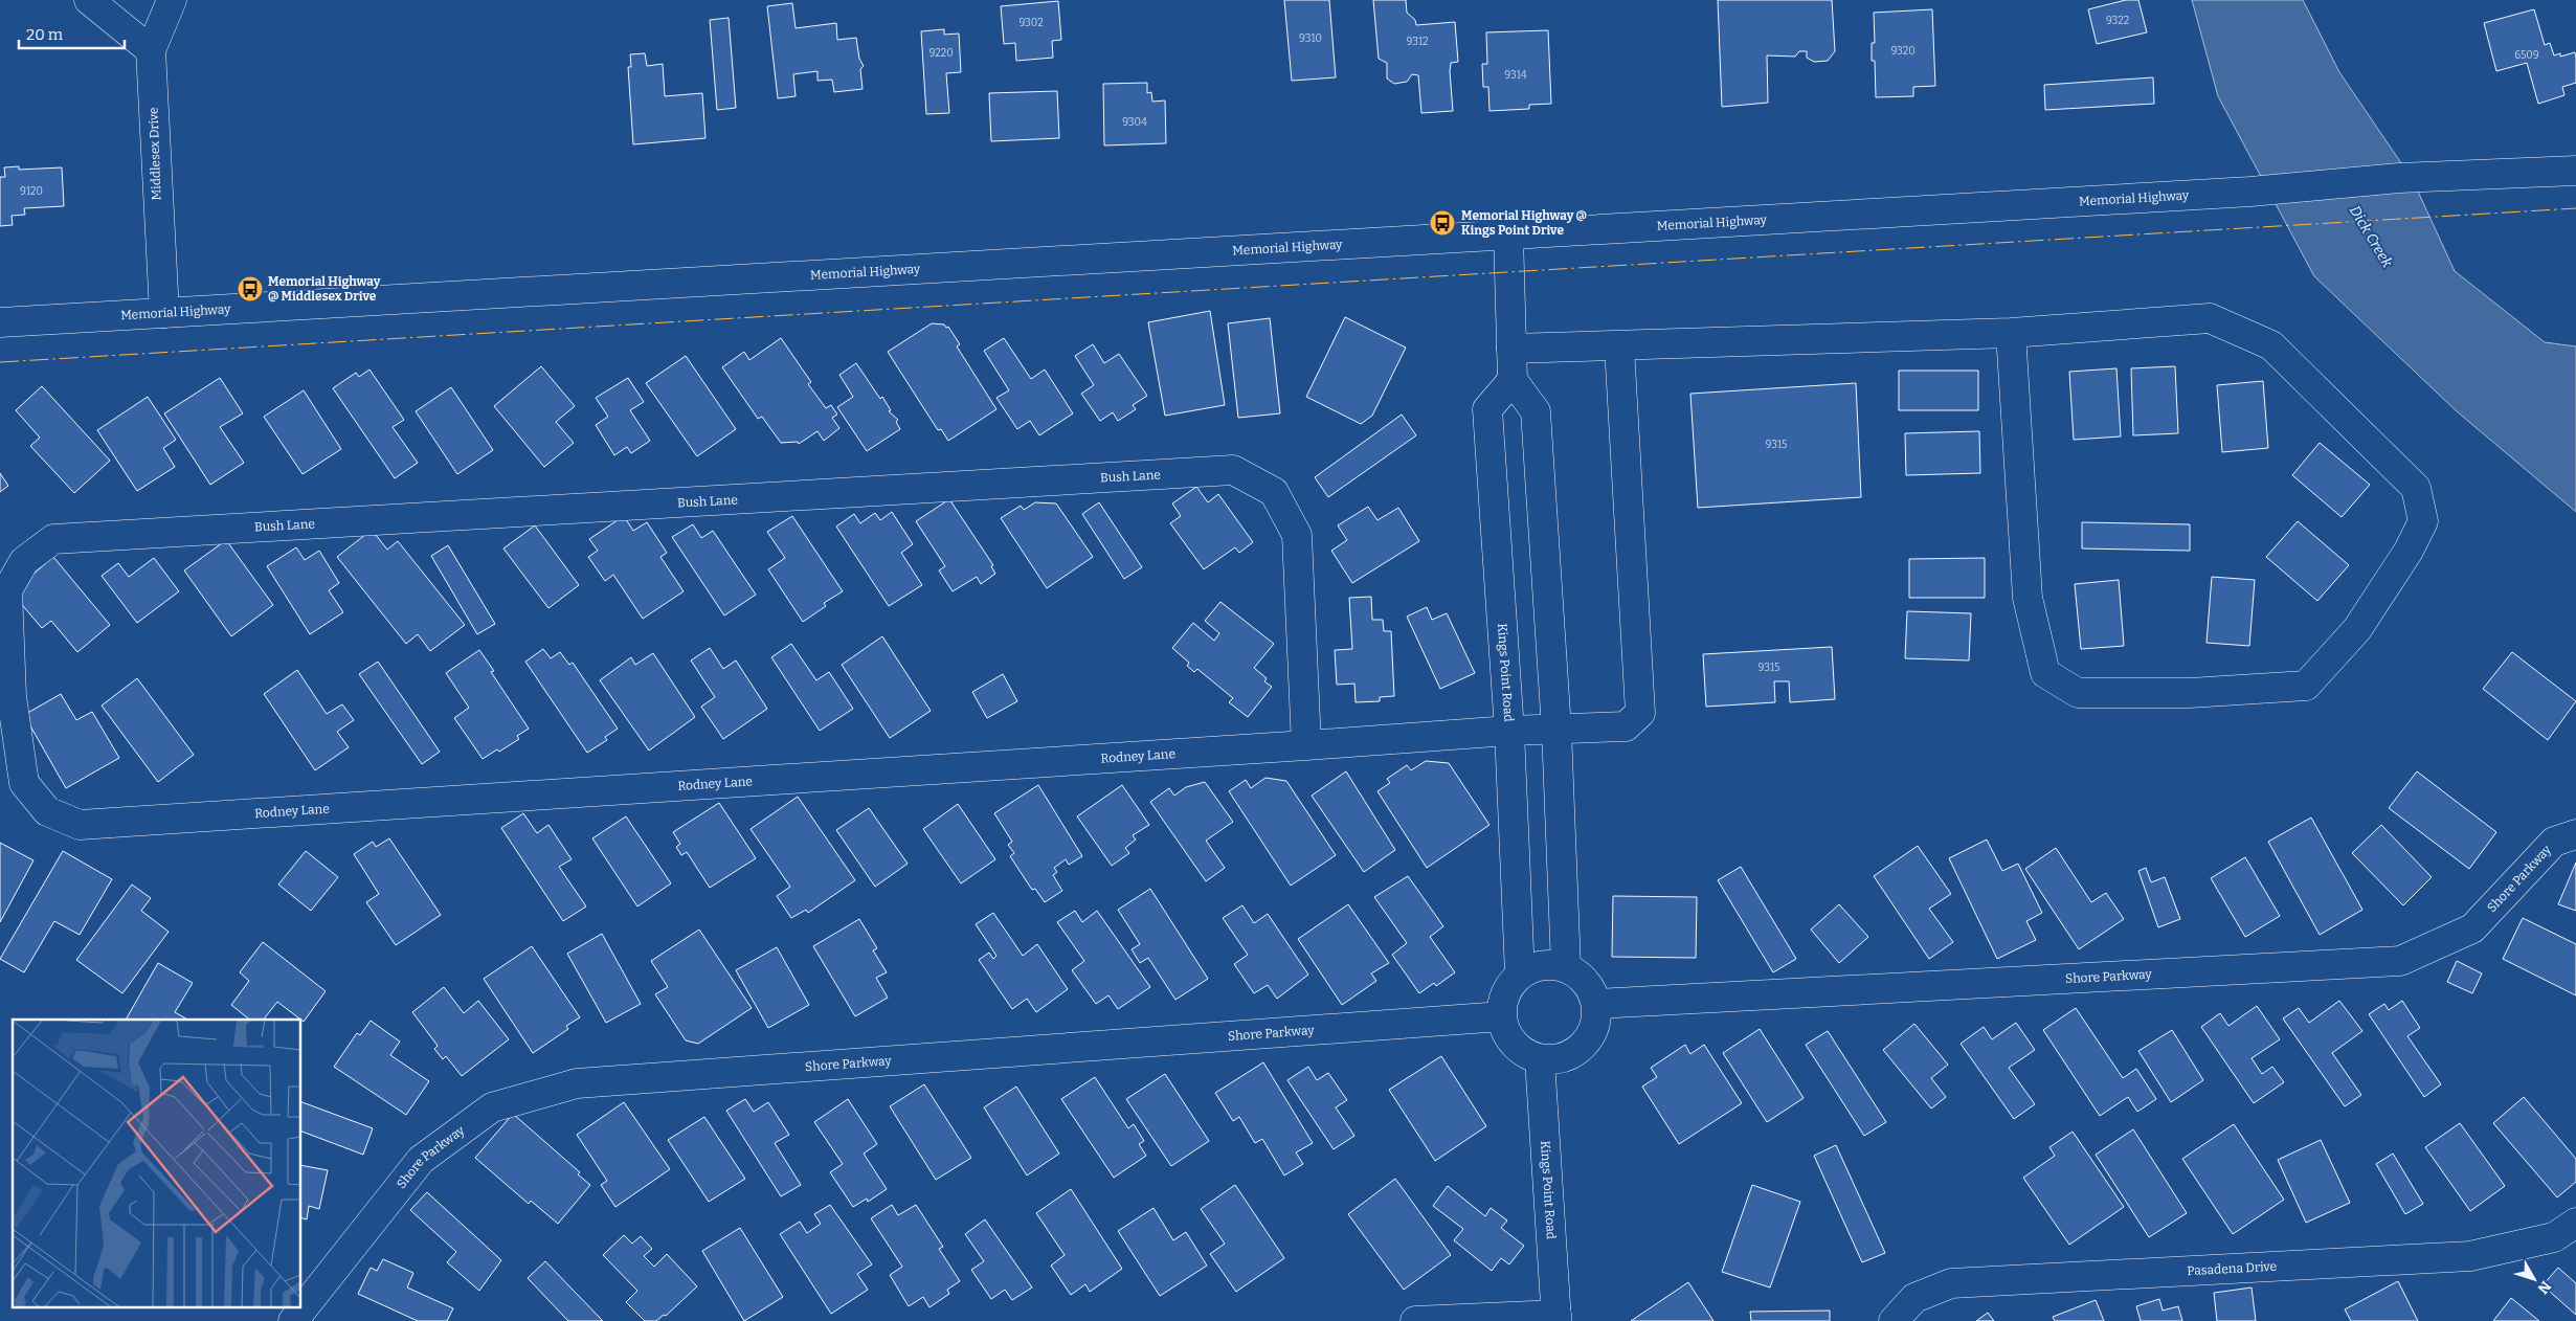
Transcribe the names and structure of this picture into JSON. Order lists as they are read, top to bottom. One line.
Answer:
{"streets":{"street":["Middlesex Drive","Memorial Highway","Bush Lane","Kings Point Road","Rodney Lane","Shore Parkway","Pasadena Drive"]},"crossings":[["Middlesex Drive","Memorial Highway"],["Bush Lane","Rodney Lane"],["Kings Point Road","Rodney Lane"],["Kings Point Road","Shore Parkway"]],"water":["Dick Creek"],"places":{"bus stop":["Memorial Highway @ Kings Point Drive","Memorial Highway @ Middlesex Drive"]},"house_numbers":["9322","9302","9310","9312","9320","9220","6509","9314","9304","9120","9315","9315"],"scale_bar":"20 m","north":"bottom right"}
